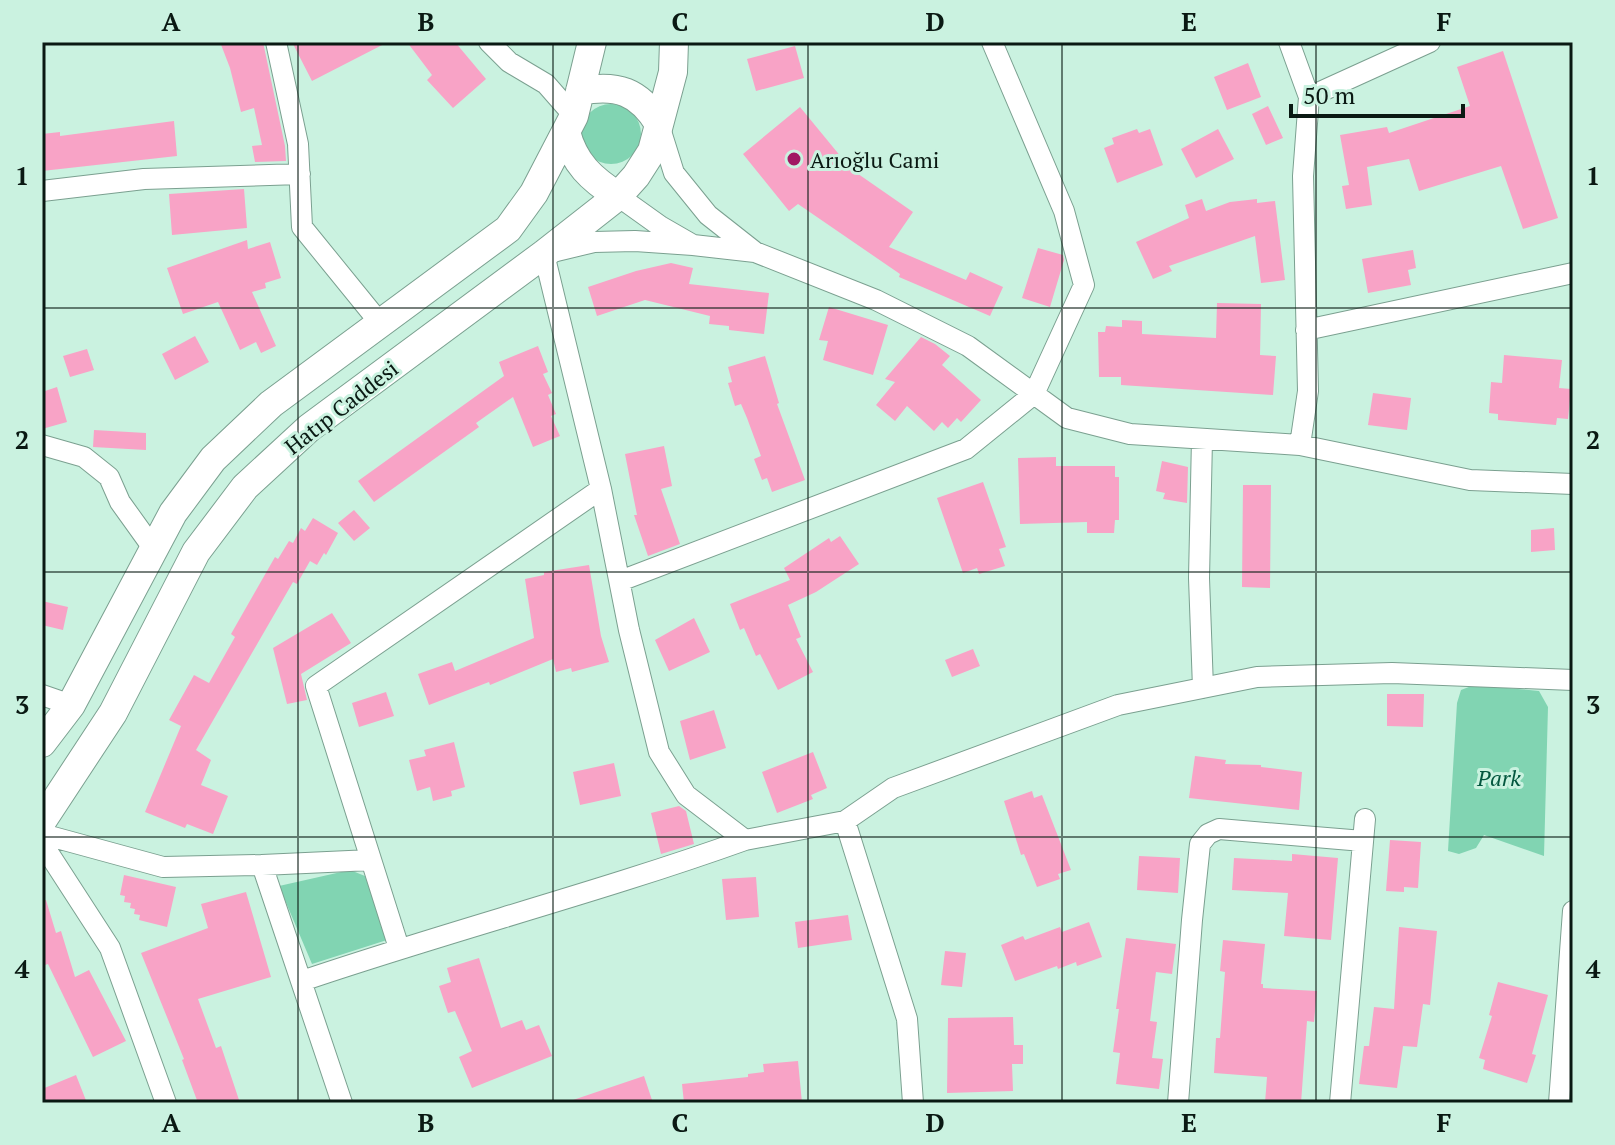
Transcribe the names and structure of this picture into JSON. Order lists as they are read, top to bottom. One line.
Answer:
{"streets":{"main road":["Hatıp Caddesi"]},"parks":["Park"],"places":["Arıoğlu Cami"],"scale_bar":"50 m","grid":{"columns":["A","B","C","D","E","F"],"rows":["1","2","3","4"]}}
